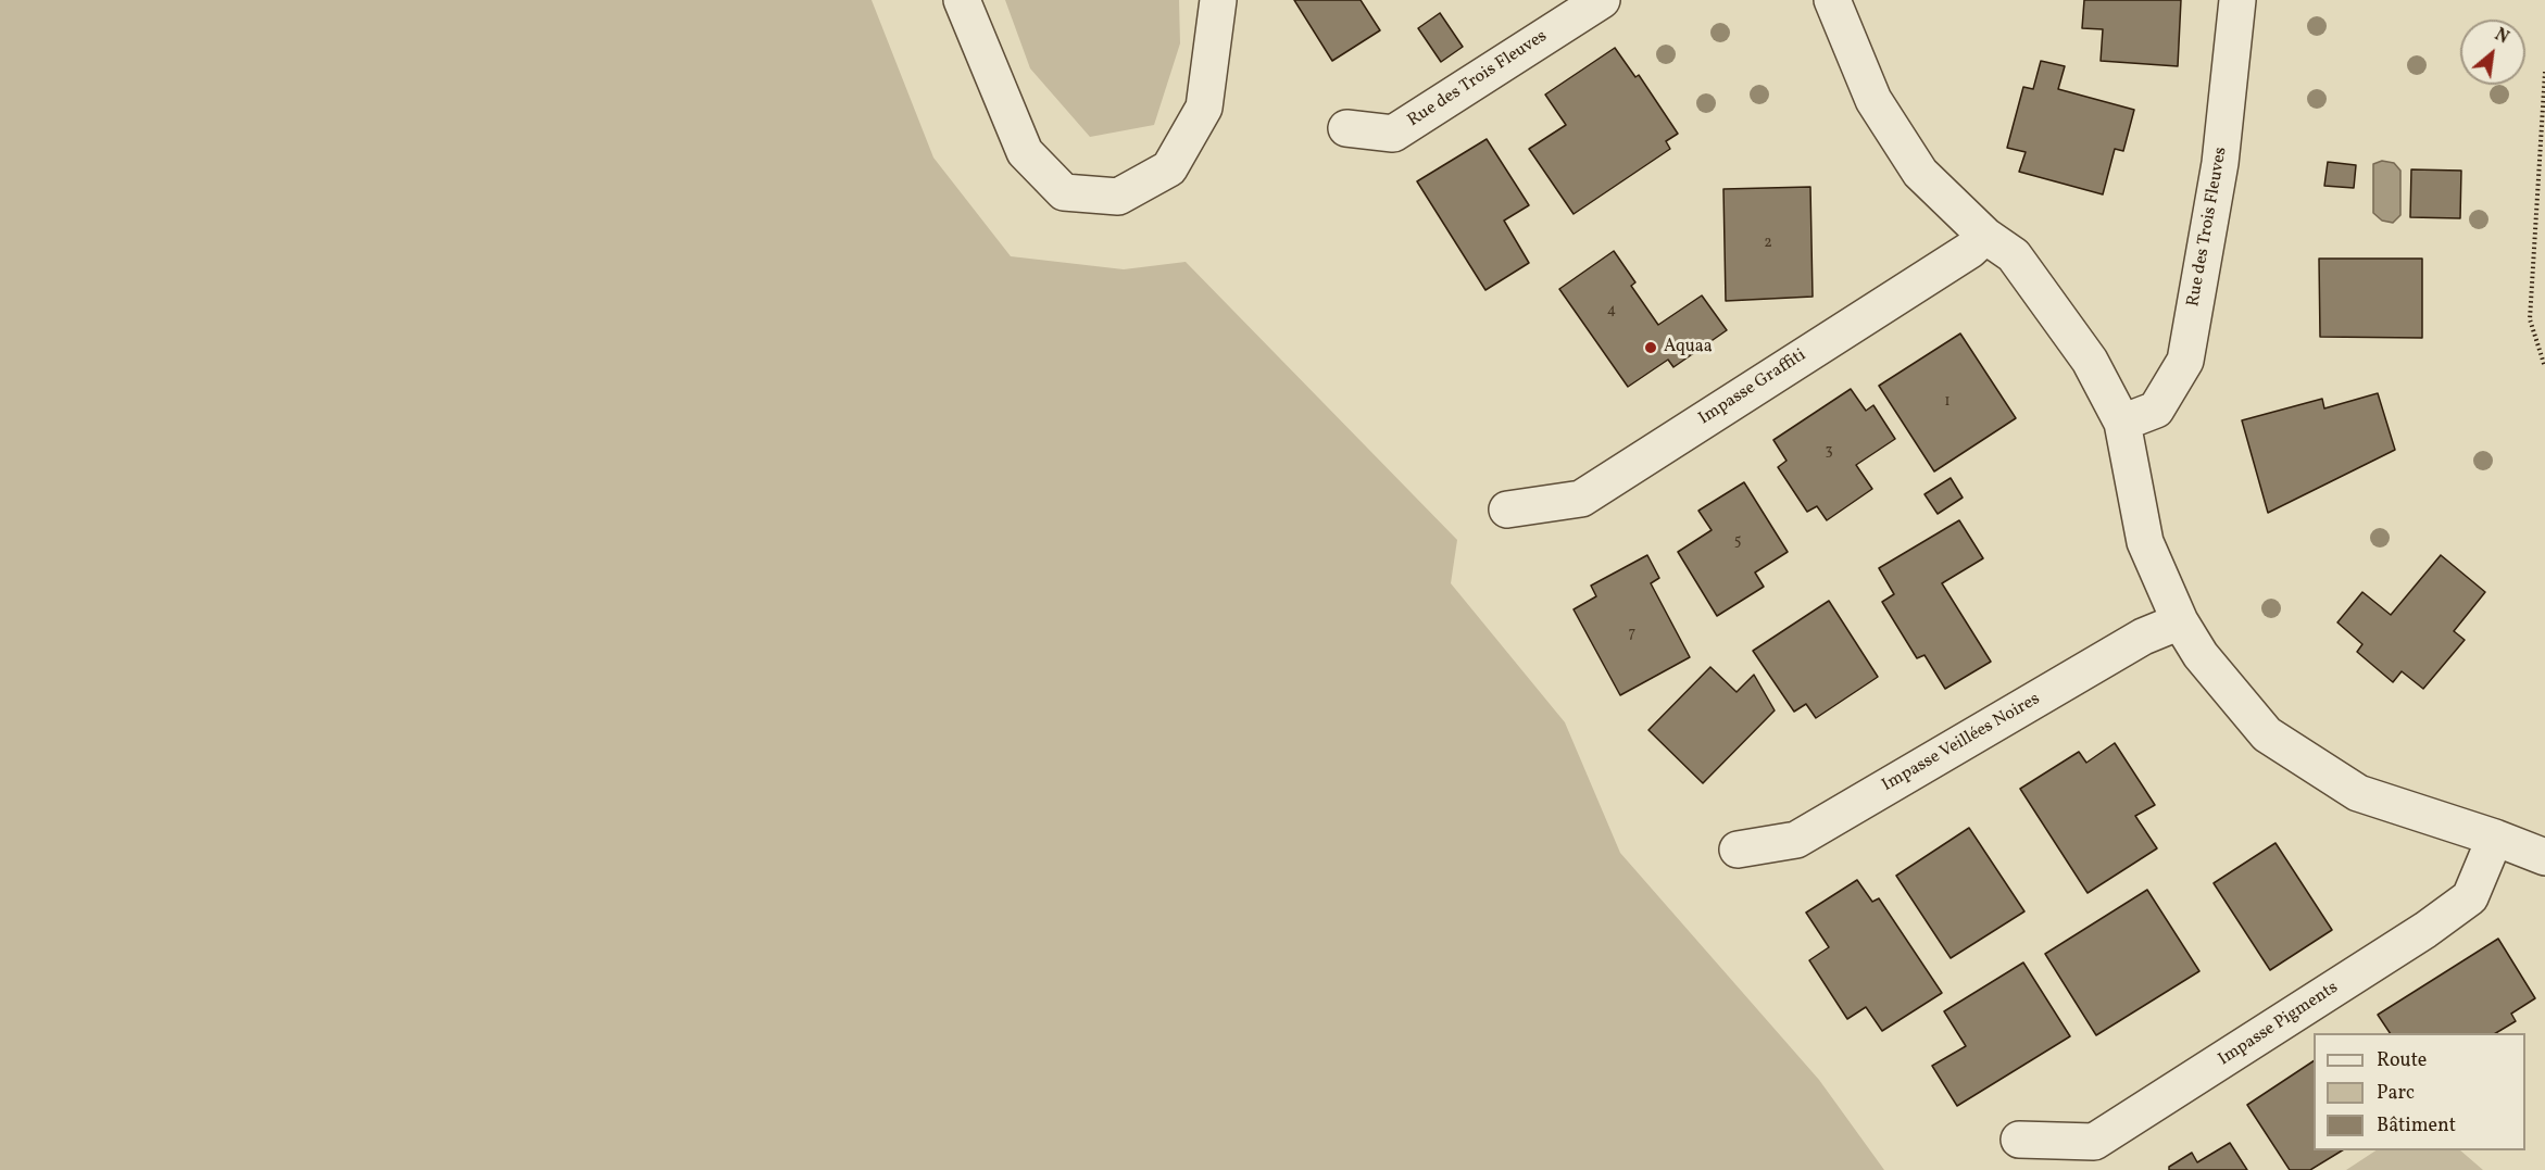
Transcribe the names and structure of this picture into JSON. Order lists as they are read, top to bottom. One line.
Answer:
{"streets":{"street":["Rue des Trois Fleuves","Impasse Graffiti","Impasse Veillées Noires","Impasse Pigments"]},"places":["Aquaa"],"house_numbers":["2","4","1","3","5","7"],"legend":["Route","Parc","Bâtiment"],"north":"top right"}
